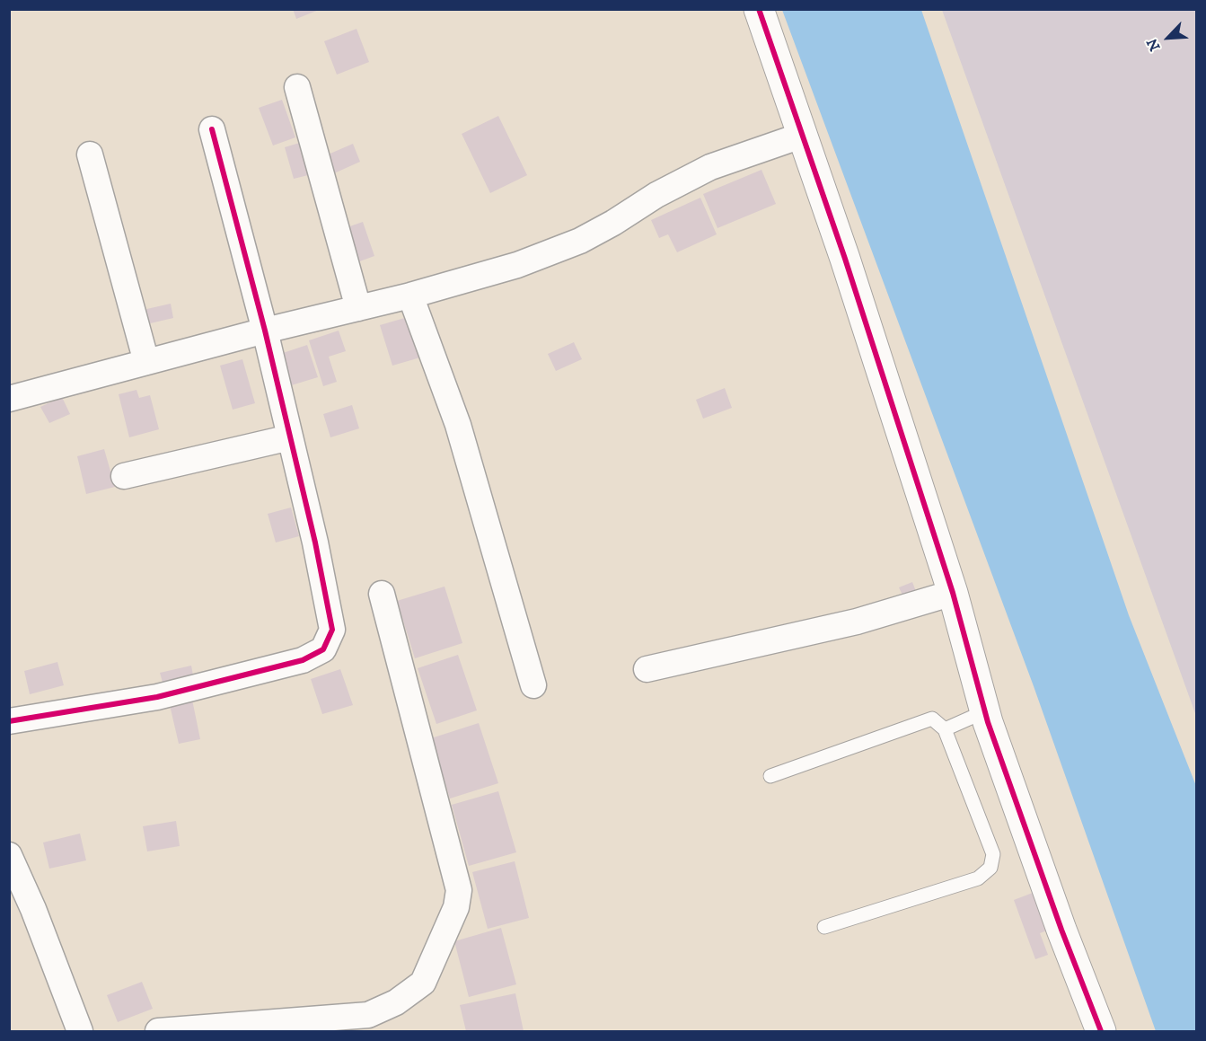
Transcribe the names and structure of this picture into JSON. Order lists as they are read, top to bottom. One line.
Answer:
{"north":"bottom left"}
